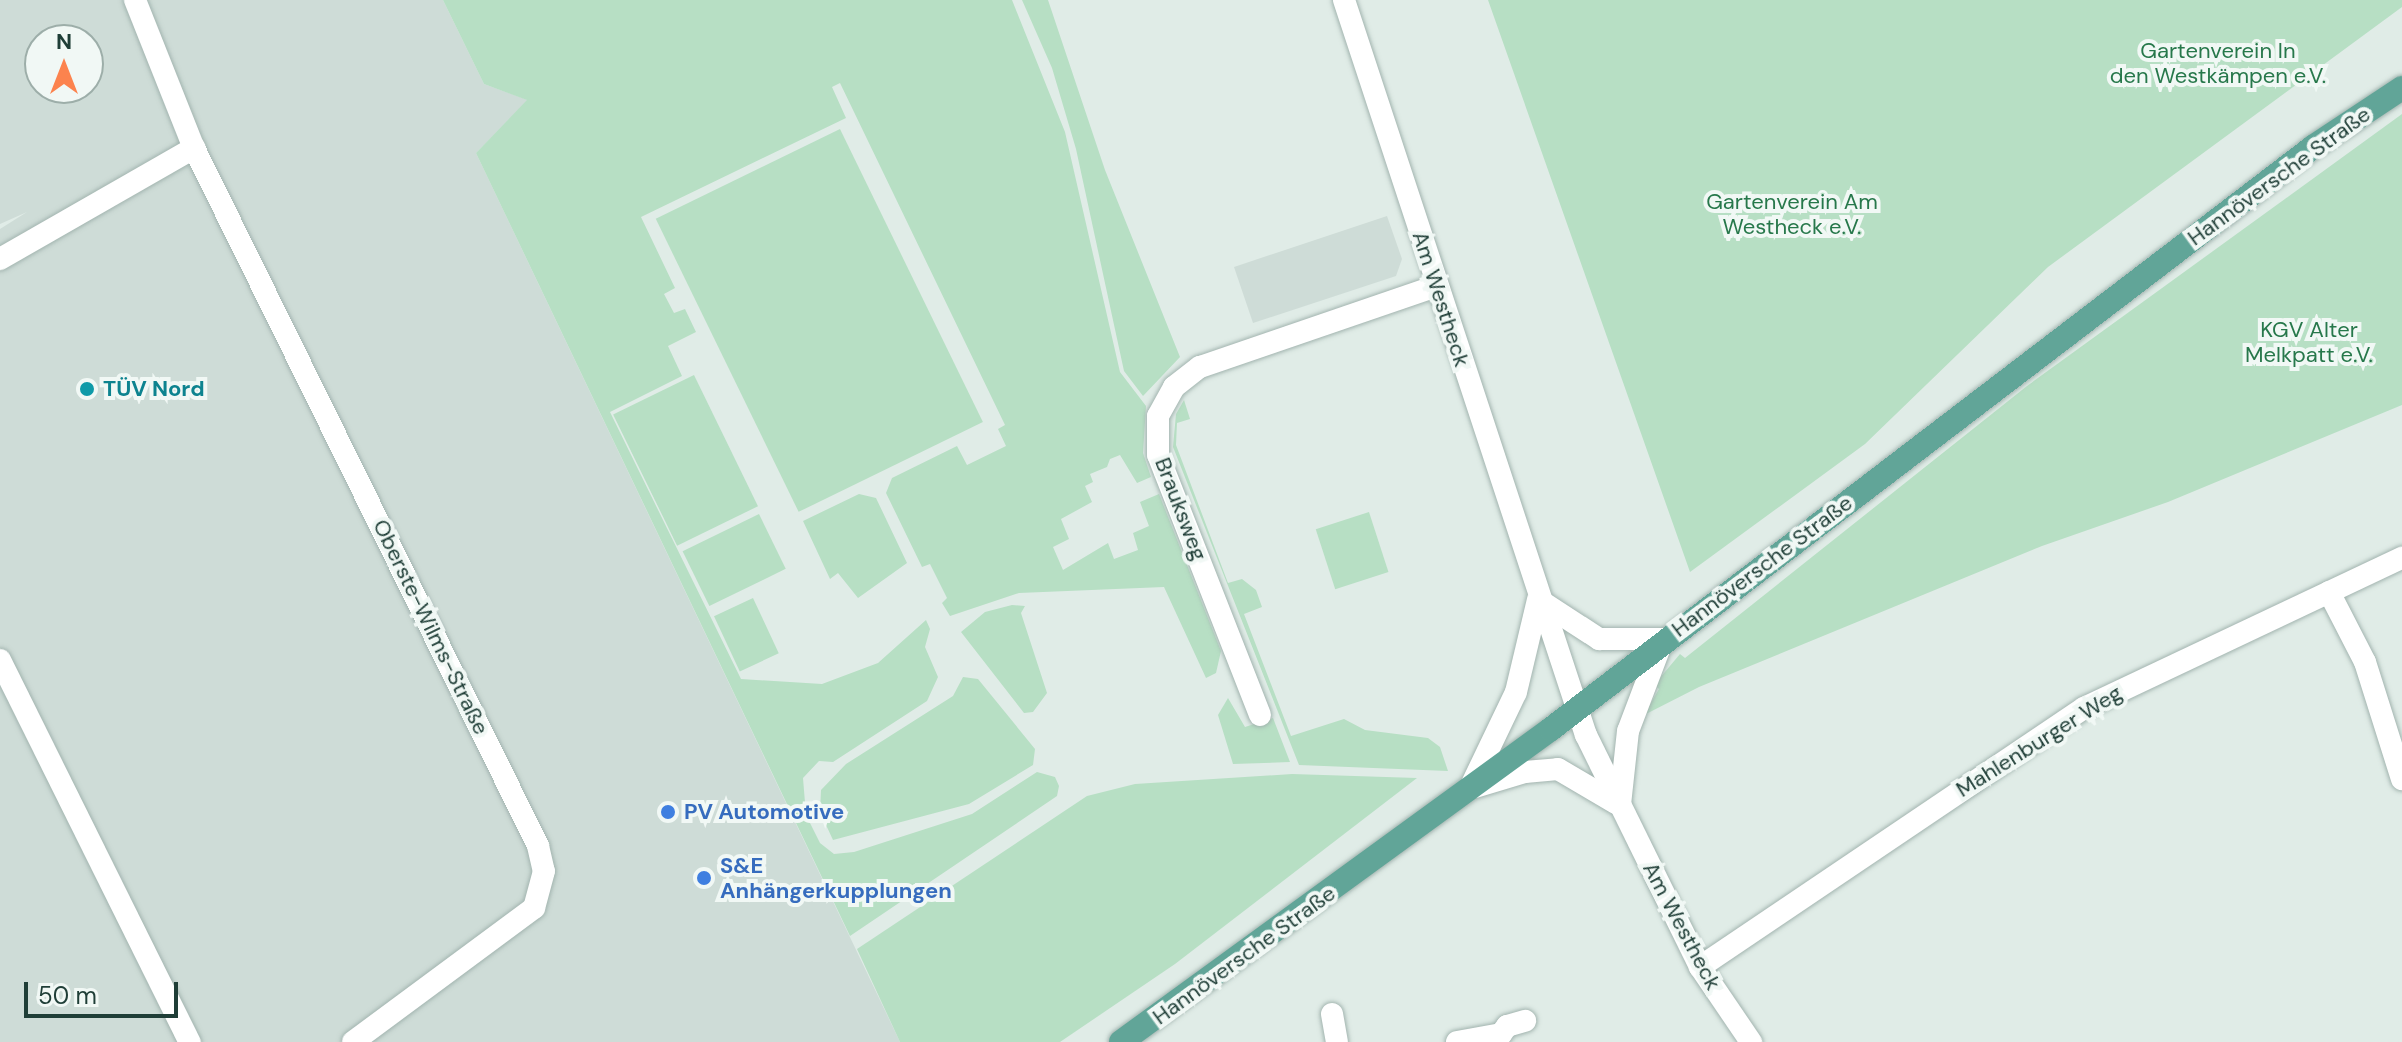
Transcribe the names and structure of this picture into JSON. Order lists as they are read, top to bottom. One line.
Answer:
{"streets":{"main road":["Hannöversche Straße"],"street":["Am Westheck","Brauksweg","Oberste-Wilms-Straße","Mahlenburger Weg"]},"crossings":[["Hannöversche Straße","Am Westheck"],["Am Westheck","Brauksweg"],["Am Westheck","Mahlenburger Weg"]],"parks":["Gartenverein In den Westkämpen e.V.","Gartenverein Am Westheck e.V.","KGV Alter Melkpatt e.V."],"places":["TÜV Nord","PV Automotive","S&E Anhängerkupplungen"],"scale_bar":"50 m","north":"top"}
